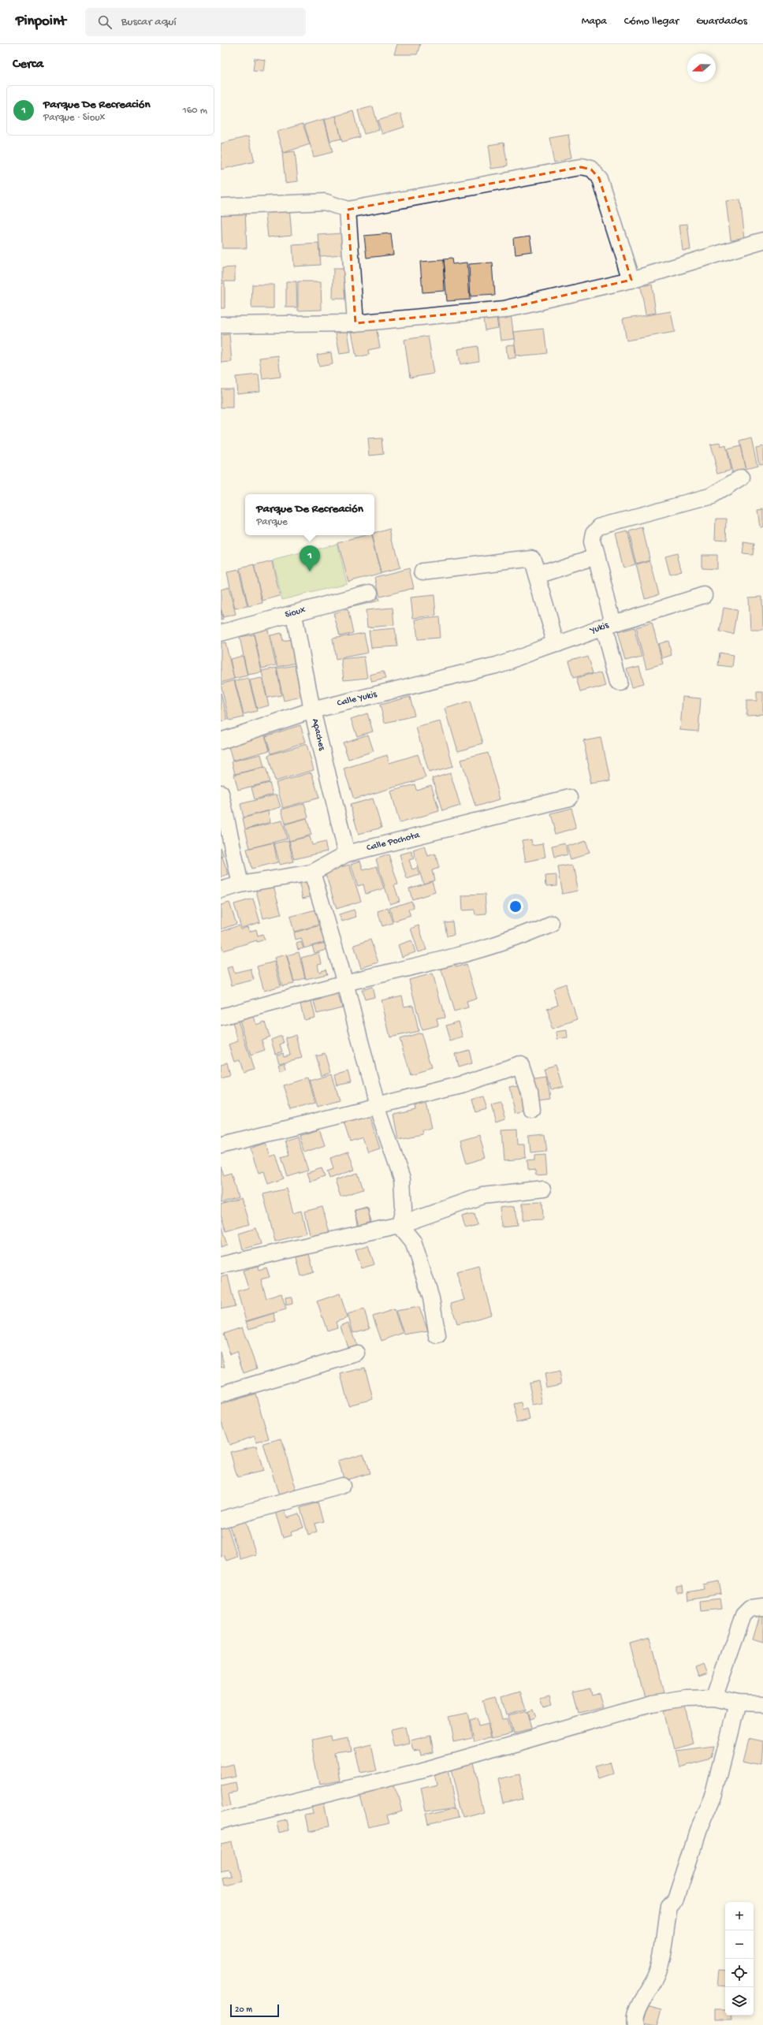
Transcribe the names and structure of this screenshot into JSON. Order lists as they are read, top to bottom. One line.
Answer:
{"streets":{"street":["Sioux","Yukis","Calle Yukis","Apaches","Calle Pochota"]},"crossings":[["Sioux","Apaches"],["Yukis","Calle Yukis"],["Calle Yukis","Apaches"],["Apaches","Calle Pochota"]],"scale_bar":"20 m","north":"left","page":{"header":"Pinpoint","search":"Buscar aquí","nav":["Mapa","Cómo llegar","Guardados"],"heading":"Cerca","list":[{"mark":"1","name":"Parque De Recreación","note":"Parque · Sioux","value":"160 m"}],"popup":["Parque De Recreación","Parque"],"pins":"1","map_buttons":["+","−"],"scale":"20 m"}}
